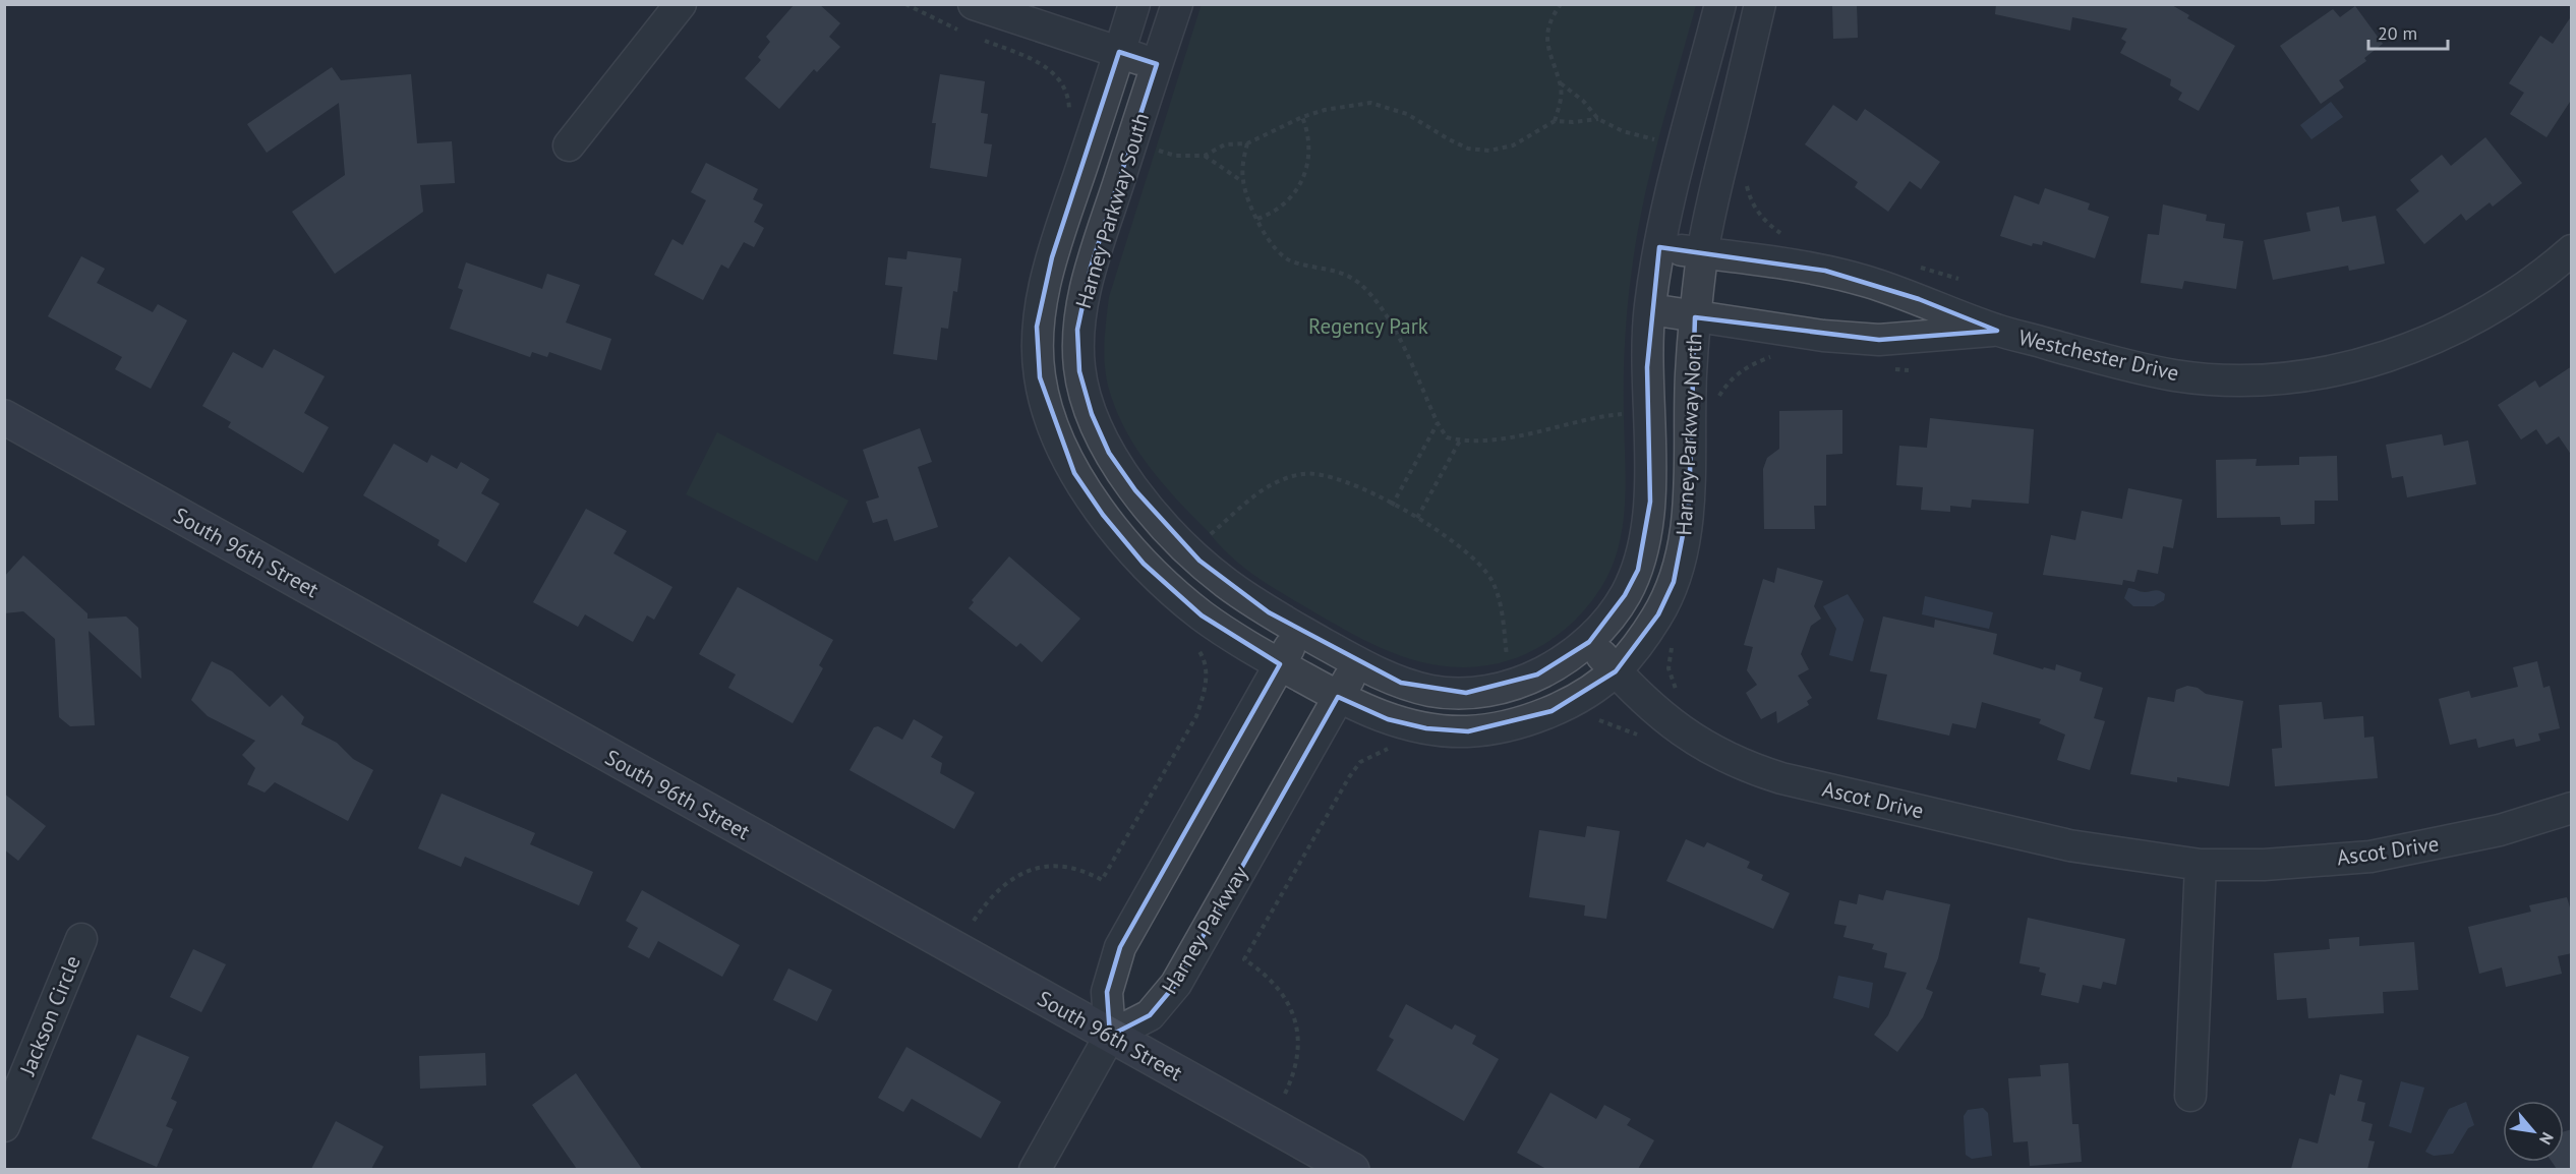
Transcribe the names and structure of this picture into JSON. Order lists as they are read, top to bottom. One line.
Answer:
{"streets":{"street":["Harney Parkway South","Westchester Drive","Harney Parkway North","South 96th Street","Ascot Drive","Harney Parkway","Jackson Circle"]},"crossings":[["Harney Parkway South","Harney Parkway North"],["Harney Parkway South","Harney Parkway"],["Westchester Drive","Harney Parkway North"],["Harney Parkway North","Ascot Drive"],["Harney Parkway North","Harney Parkway"],["South 96th Street","Harney Parkway"]],"parks":["Regency Park"],"scale_bar":"20 m","north":"bottom right"}
